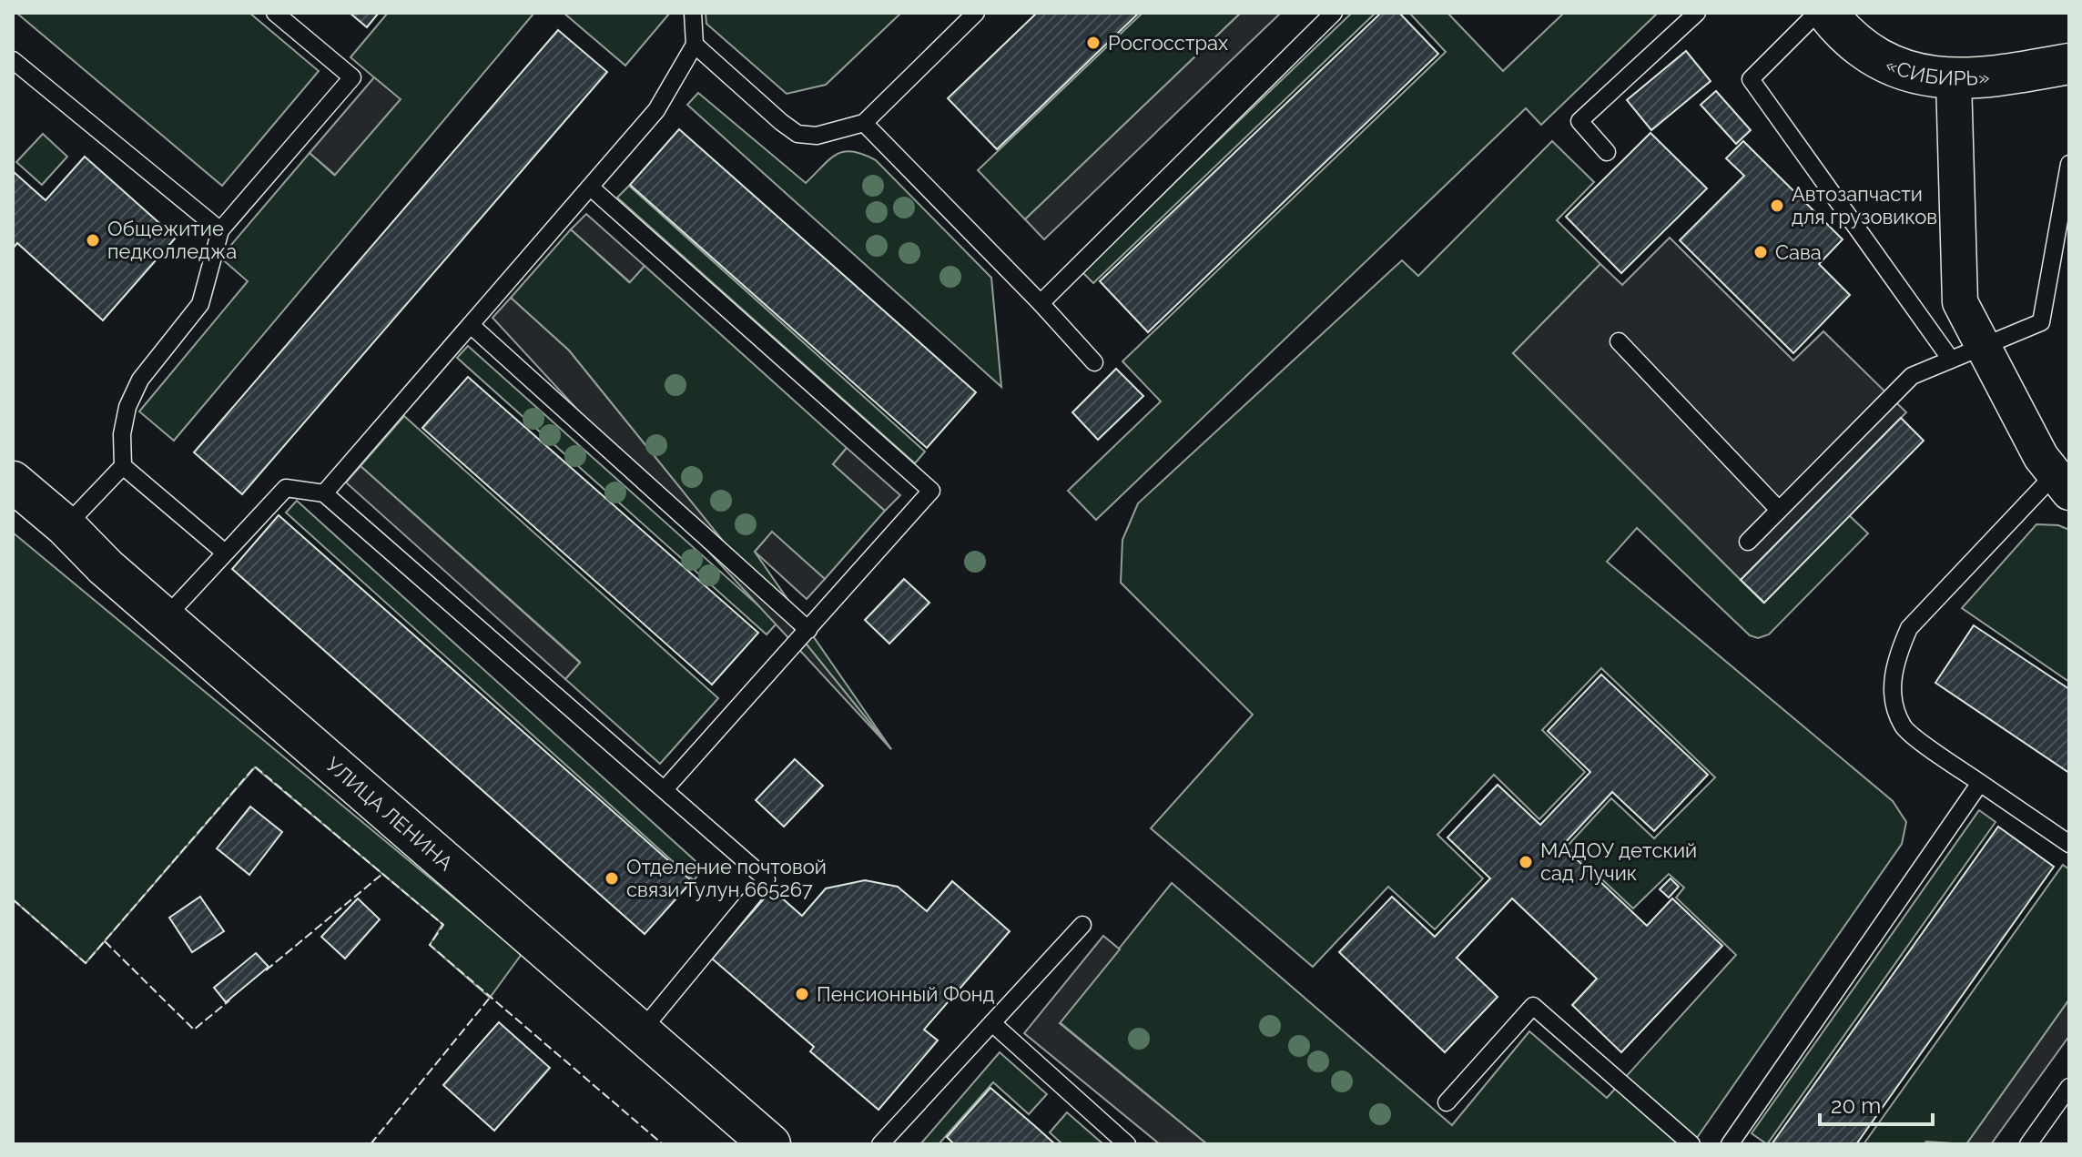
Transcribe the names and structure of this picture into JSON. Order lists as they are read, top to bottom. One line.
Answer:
{"streets":{"main road":["«СИБИРЬ»","УЛИЦА ЛЕНИНА"]},"places":["Росгосстрах","Автозапчасти для грузовиков","Общежитие педколледжа","Сава","МАДОУ детский сад Лучик","Отделение почтовой связи Тулун 665267","Пенсионный Фонд"],"scale_bar":"20 m"}
